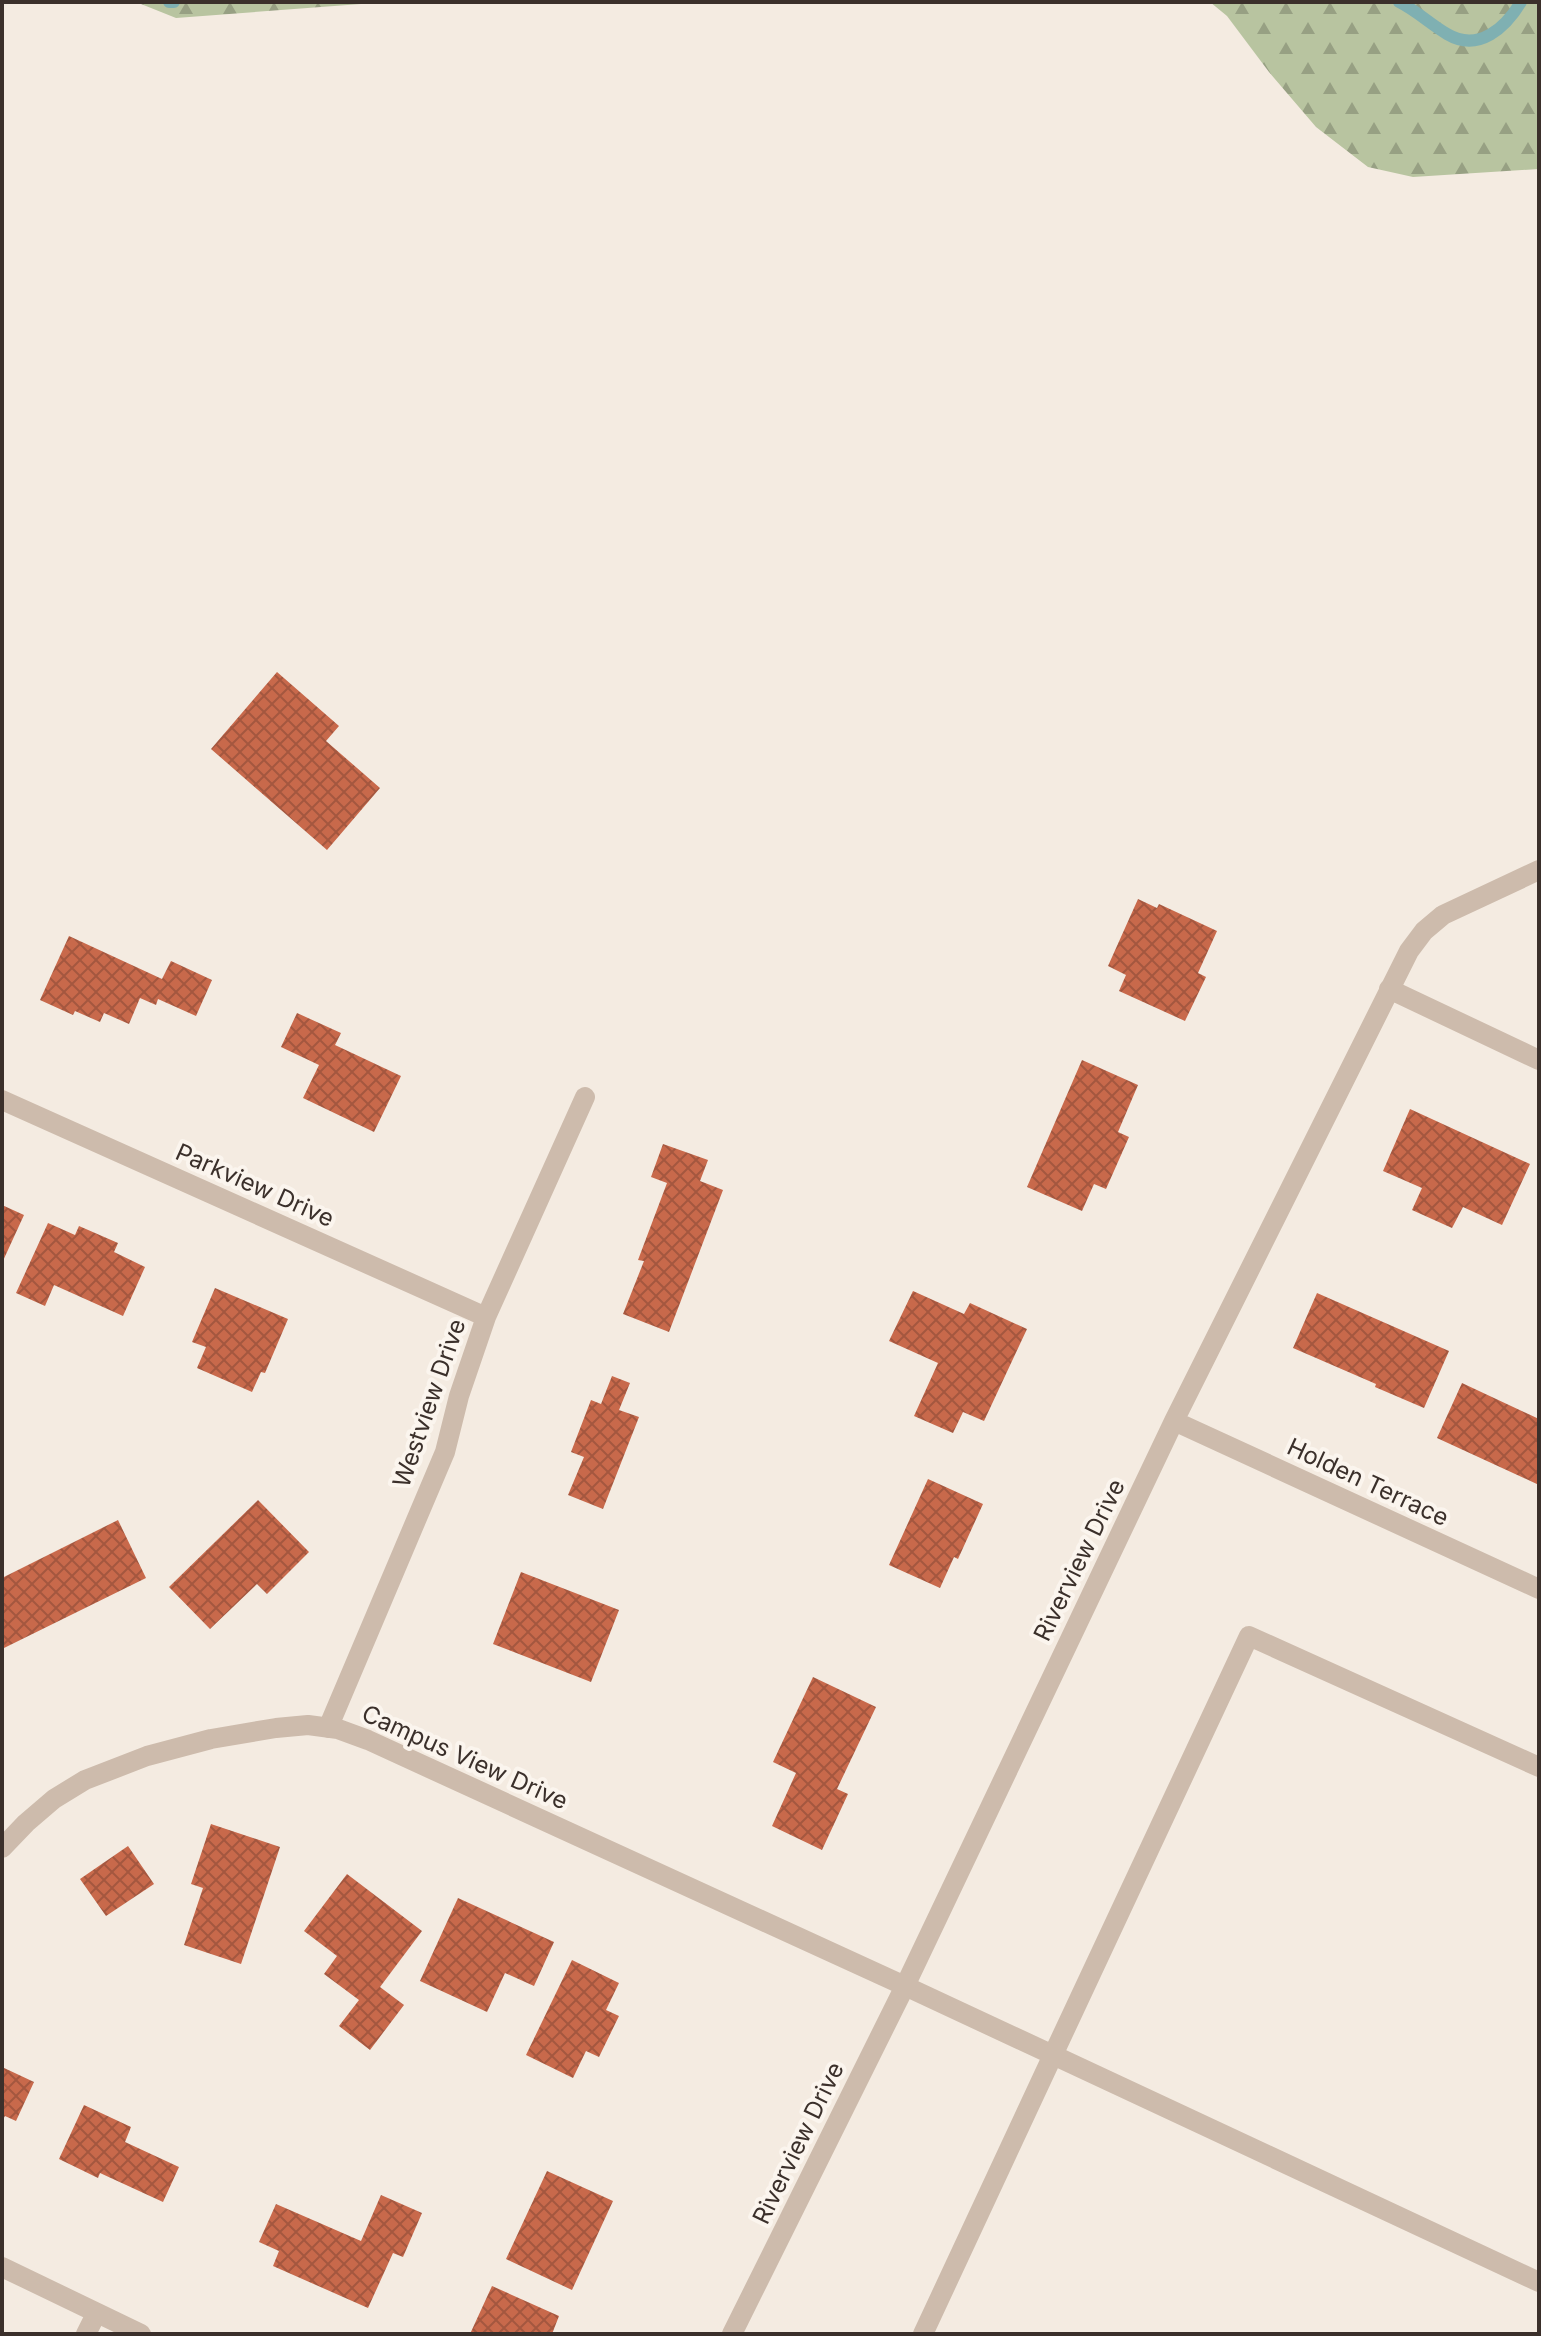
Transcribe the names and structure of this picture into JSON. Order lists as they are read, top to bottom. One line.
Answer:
{"streets":{"street":["Parkview Drive","Westview Drive","Holden Terrace","Riverview Drive","Campus View Drive"]},"crossings":[["Parkview Drive","Westview Drive"],["Westview Drive","Campus View Drive"],["Holden Terrace","Riverview Drive"],["Riverview Drive","Campus View Drive"]]}
